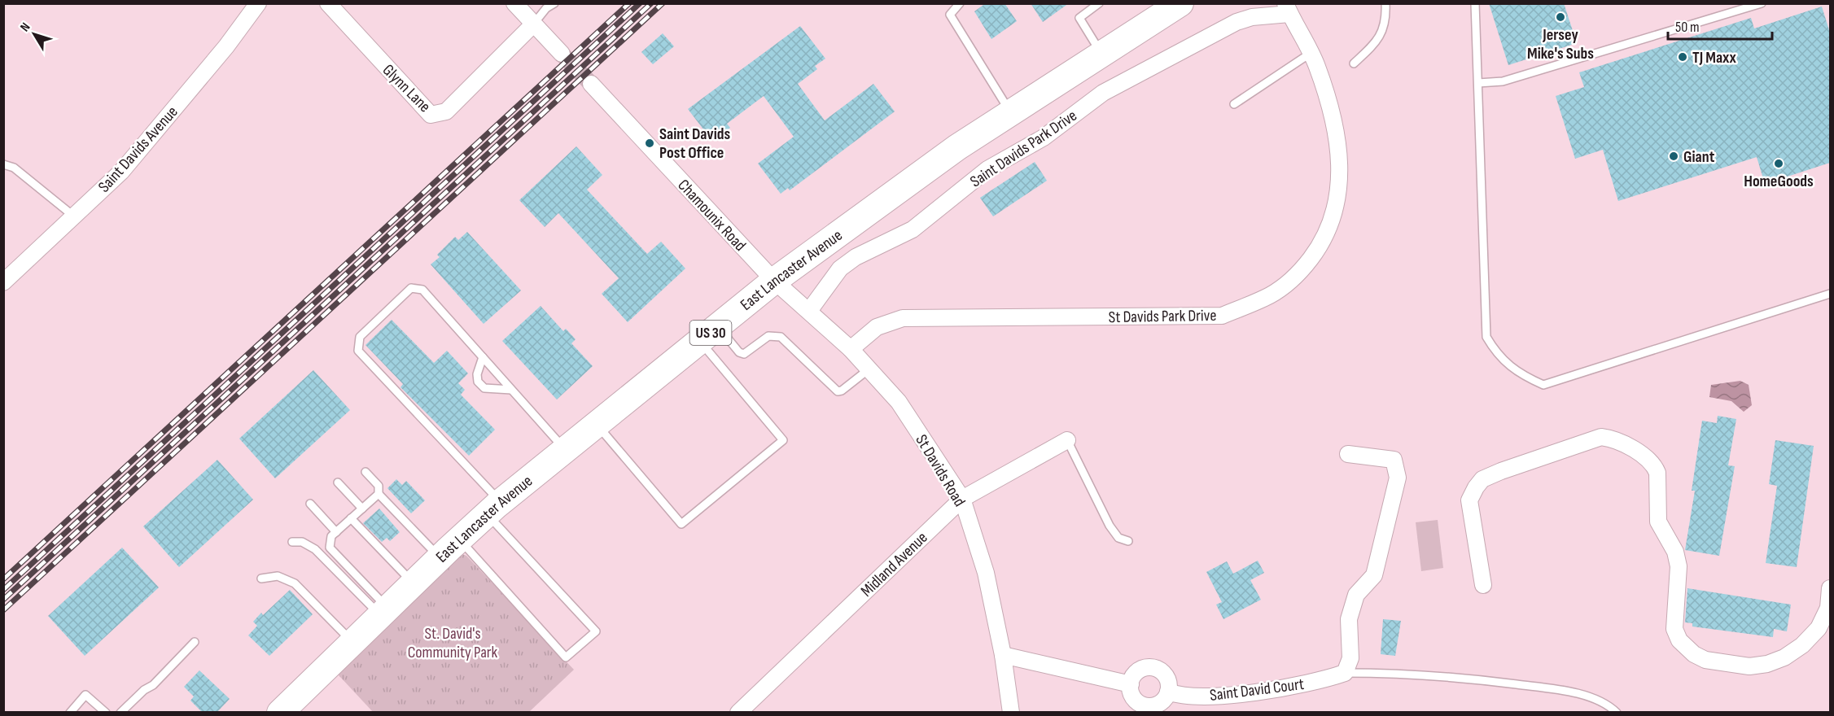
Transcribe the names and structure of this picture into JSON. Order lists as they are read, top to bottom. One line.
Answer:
{"streets":{"highway":["East Lancaster Avenue","US 30"],"street":["Glynn Lane","Saint Davids Park Drive","Saint Davids Avenue","Chamounix Road","St Davids Park Drive","St Davids Road","Midland Avenue","Saint David Court"]},"crossings":[["Saint Davids Park Drive","St Davids Park Drive"],["Saint Davids Park Drive","St Davids Road"],["Chamounix Road","East Lancaster Avenue"],["Chamounix Road","St Davids Road"],["East Lancaster Avenue","St Davids Road"],["St Davids Park Drive","St Davids Road"],["St Davids Road","Midland Avenue"]],"parks":["St. David's Community Park"],"places":["Jersey Mike's Subs","TJ Maxx","Saint Davids Post Office","Giant","HomeGoods"],"scale_bar":"50 m","north":"top left"}
